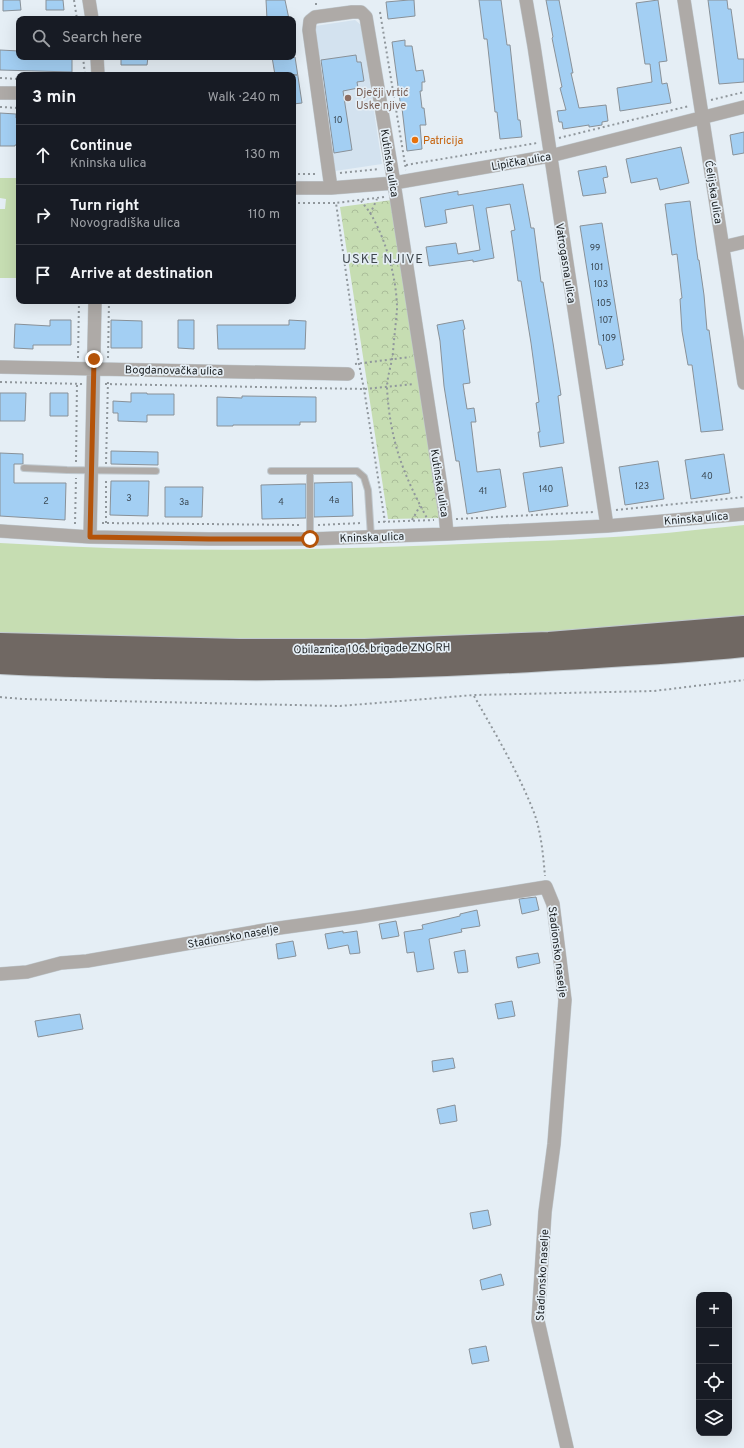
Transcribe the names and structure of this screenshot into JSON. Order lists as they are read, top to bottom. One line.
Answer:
{"streets":{"highway":["Obilaznica 106. brigade ZNG RH"],"street":["Lipička ulica","Kutinska ulica","Ćelijska ulica","Vatrogasna ulica","Bogdanovačka ulica","Kninska ulica","Stadionsko naselje"]},"crossings":[["Lipička ulica","Kutinska ulica"],["Lipička ulica","Ćelijska ulica"],["Lipička ulica","Vatrogasna ulica"],["Kutinska ulica","Kninska ulica"],["Vatrogasna ulica","Kninska ulica"]],"districts":["USKE NJIVE"],"places":["Dječji vrtić Uske njive","Patricija"],"house_numbers":["10","99","101","103","105","107","109","40","123","140","41","3","4a","2","3a","4"],"page":{"search":"Search here","heading":["3 min","Walk · 240 m"],"list":[["Continue","Kninska ulica","130 m"],["Turn right","Novogradiška ulica","110 m"],"Arrive at destination"],"map_buttons":["+","−"]}}
